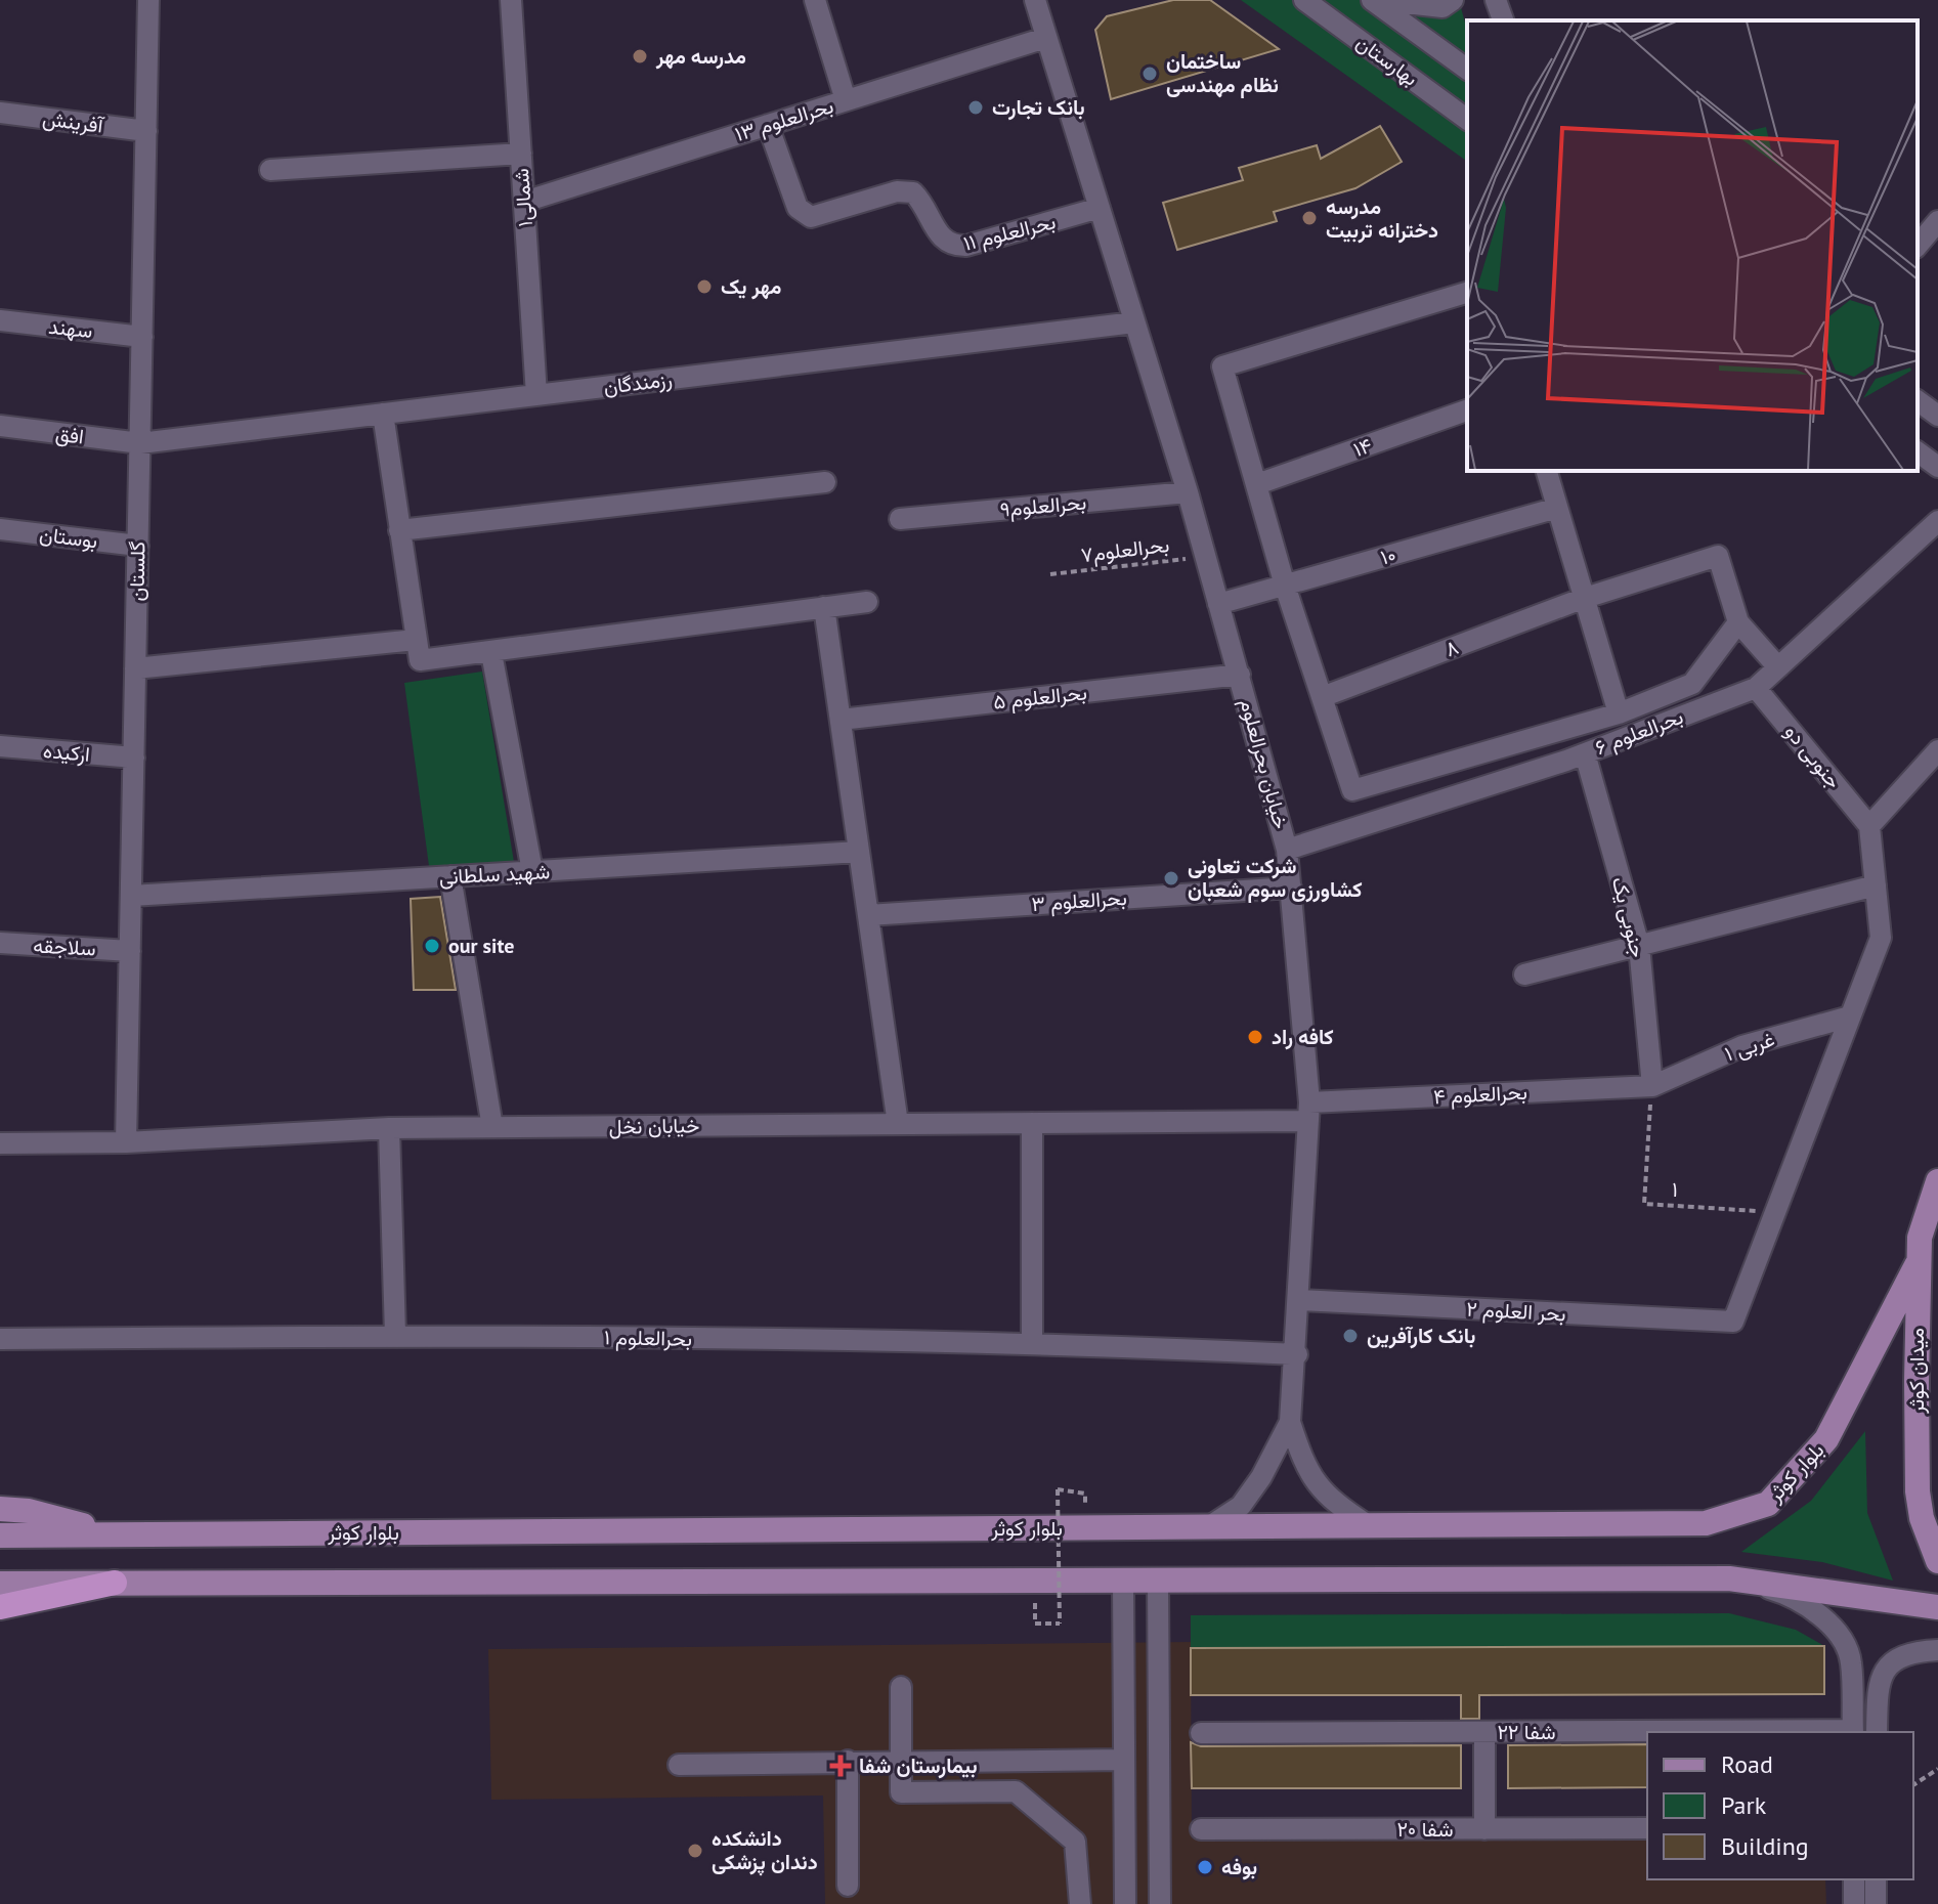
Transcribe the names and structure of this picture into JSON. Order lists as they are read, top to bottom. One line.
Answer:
{"streets":{"main road":["میدان کوثر","بلوار کوثر"],"street":["بهارستان","بحرالعلوم ۱۳","آفرینش","شمالی۱","بحرالعلوم ۱۱","سهند","رزمندگان","افق","۱۴","بحرالعلوم۹","بوستان","۱۰","گلستان","۸","بحرالعلوم ۵","بحرالعلوم ۶","ارکیده","جنوبی دو","خیابان بحرالعلوم","شهید سلطانی","بحرالعلوم ۳","جنوبی یک","سلاجقه","غربی ۱","بحرالعلوم ۴","خیابان نخل","بحر العلوم ۲","بحرالعلوم ۱","شفا ۲۲","شفا ۲۰"],"path":["بحرالعلوم۷","۱"]},"crossings":[["بحرالعلوم ۱۳","شمالی۱"],["بحرالعلوم ۱۳","بحرالعلوم ۱۱"],["بحرالعلوم ۱۳","خیابان بحرالعلوم"],["آفرینش","گلستان"],["شمالی۱","رزمندگان"],["بحرالعلوم ۱۱","خیابان بحرالعلوم"],["سهند","گلستان"],["رزمندگان","افق"],["رزمندگان","گلستان"],["رزمندگان","خیابان بحرالعلوم"],["افق","گلستان"],["بحرالعلوم۹","خیابان بحرالعلوم"],["بوستان","گلستان"],["بحرالعلوم۷","خیابان بحرالعلوم"],["۱۰","خیابان بحرالعلوم"],["گلستان","ارکیده"],["گلستان","شهید سلطانی"],["گلستان","سلاجقه"],["گلستان","خیابان نخل"],["بحرالعلوم ۵","خیابان بحرالعلوم"],["بحرالعلوم ۶","جنوبی دو"],["بحرالعلوم ۶","خیابان بحرالعلوم"],["بحرالعلوم ۶","جنوبی یک"],["خیابان بحرالعلوم","بحرالعلوم ۳"],["خیابان بحرالعلوم","بحرالعلوم ۴"],["خیابان بحرالعلوم","خیابان نخل"],["خیابان بحرالعلوم","بحر العلوم ۲"],["خیابان بحرالعلوم","بحرالعلوم ۱"],["خیابان بحرالعلوم","بلوار کوثر"],["جنوبی یک","غربی ۱"],["جنوبی یک","بحرالعلوم ۴"],["جنوبی یک","۱"],["غربی ۱","بحرالعلوم ۴"],["غربی ۱","۱"],["بحرالعلوم ۴","خیابان نخل"],["بحرالعلوم ۴","۱"],["۱","بحر العلوم ۲"],["میدان کوثر","بلوار کوثر"]],"places":{"other":["مدرسه مهر","ساختمان نظام مهندسی","بانک تجارت","مدرسه دخترانه تربیت","مهر یک","شرکت تعاونی کشاورزی سوم شعبان","our site","کافه راد","بانک کارآفرین","دانشکده دندان پزشکی","بوفه"],"health":["بیمارستان شفا"]},"legend":["Road","Park","Building"]}
